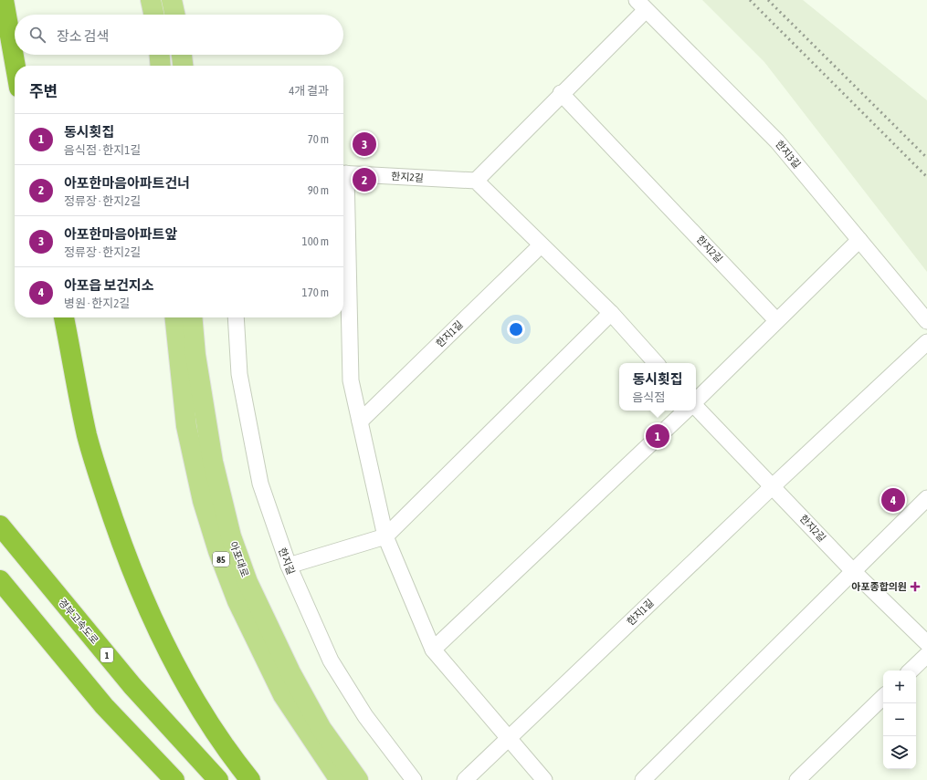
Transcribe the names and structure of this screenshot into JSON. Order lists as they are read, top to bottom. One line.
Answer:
{"streets":{"highway":["경부고속도로","1"],"main road":["85","아포대로"],"street":["한지3길","한지2길","한지1길","한지길"]},"crossings":[["한지2길","한지1길"]],"places":{"health":["아포종합의원"]},"page":{"search":"장소 검색","heading":["주변","4개 결과"],"list":[{"mark":"1","name":"동시횟집","note":"음식점 · 한지1길","value":"70 m"},{"mark":"2","name":"아포한마음아파트건너","note":"정류장 · 한지2길","value":"90 m"},{"mark":"3","name":"아포한마음아파트앞","note":"정류장 · 한지2길","value":"100 m"},{"mark":"4","name":"아포읍 보건지소","note":"병원 · 한지2길","value":"170 m"}],"pins":["3","2","1","4"],"popup":["동시횟집","음식점"],"map_buttons":["+","−"]}}
